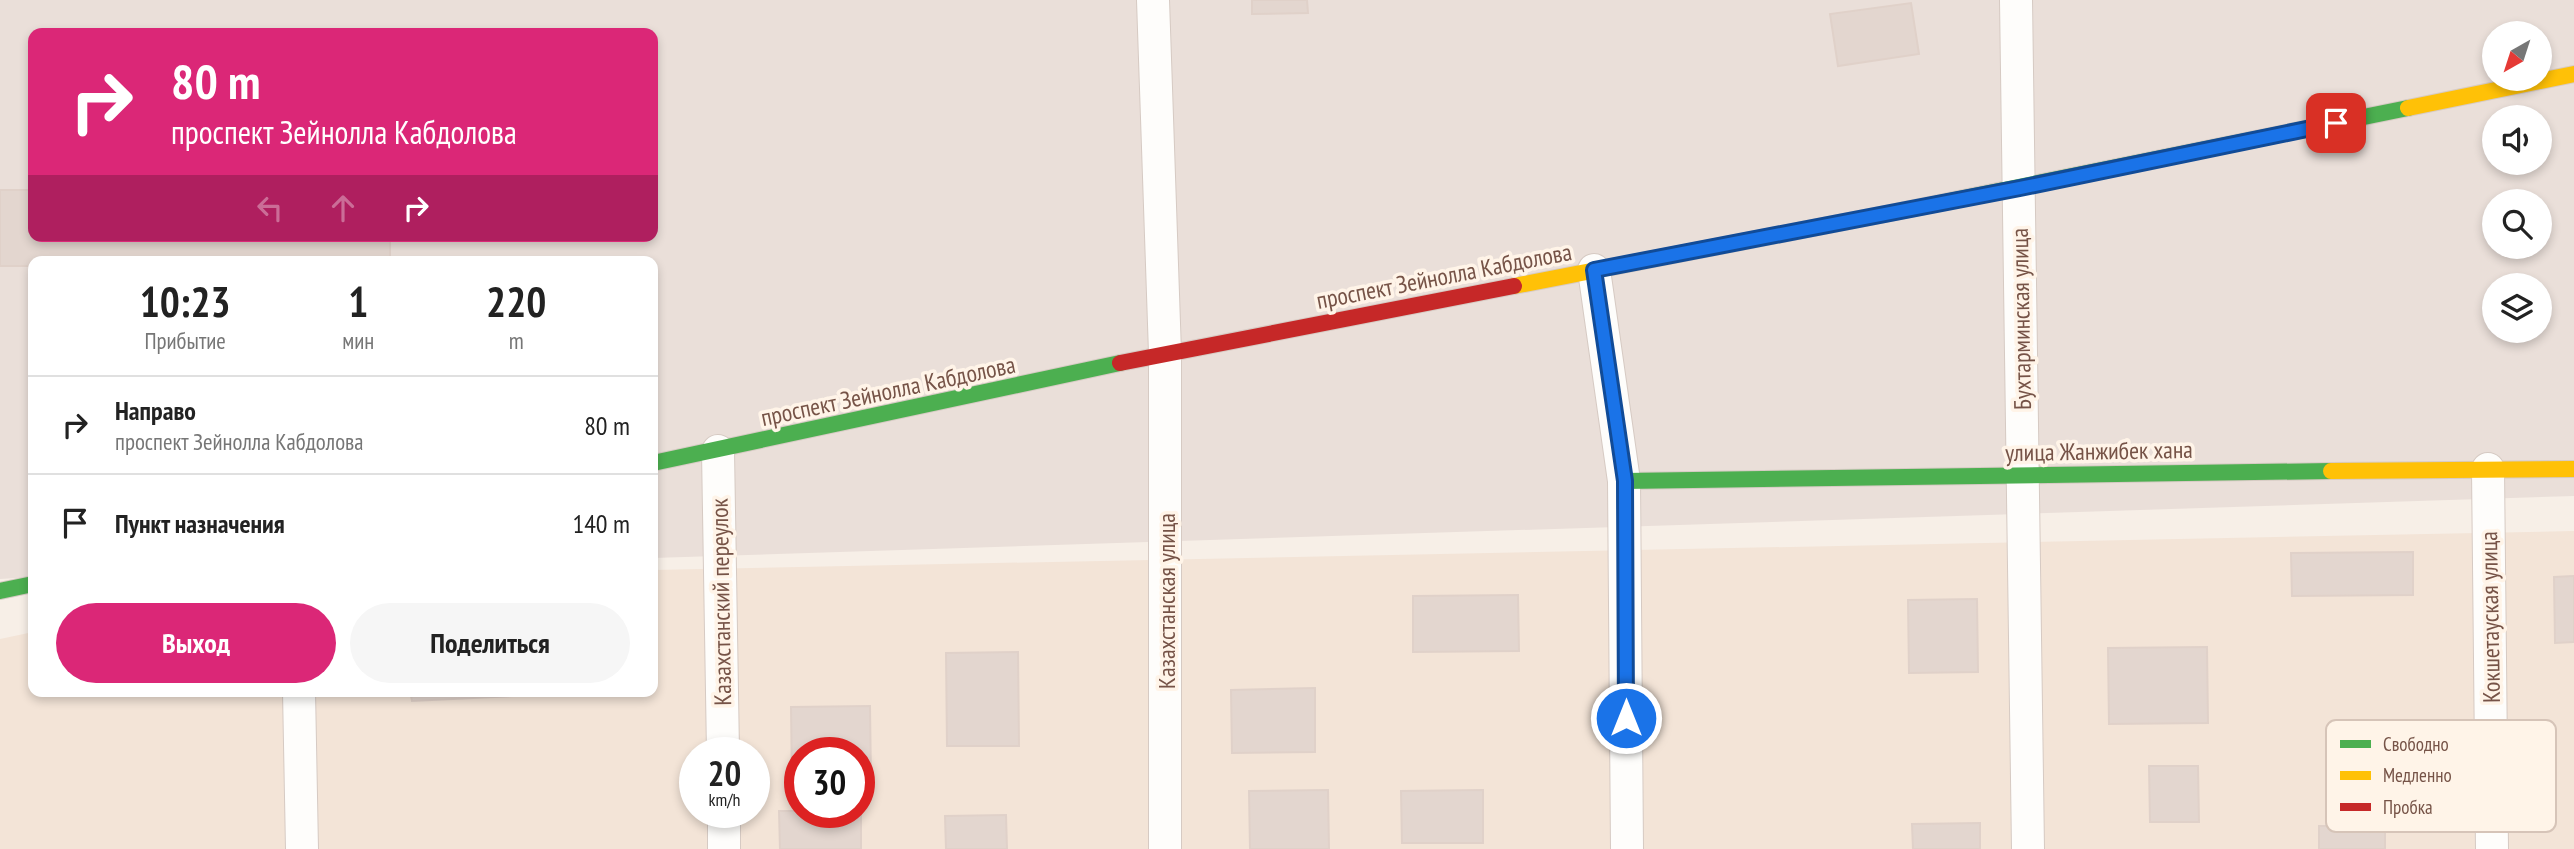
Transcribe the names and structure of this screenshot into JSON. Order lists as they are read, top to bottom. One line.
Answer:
{"streets":{"main road":["проспект Зейнолла Кабдолова","улица Жанжибек хана"],"street":["Бухтарминская улица","Казахстанская улица","Казахстанский переулок","Кокшетауская улица"]},"crossings":[["проспект Зейнолла Кабдолова","Бухтарминская улица"],["проспект Зейнолла Кабдолова","Казахстанская улица"],["проспект Зейнолла Кабдолова","Казахстанский переулок"],["Бухтарминская улица","улица Жанжибек хана"],["улица Жанжибек хана","Кокшетауская улица"]],"legend":["Свободно","Медленно","Пробка"],"north":"bottom left","page":{"turn":["80 m","проспект Зейнолла Кабдолова"],"eta":["10:23","Прибытие","1","мин","220","m"],"list":[{"name":"Направо","note":"проспект Зейнолла Кабдолова","value":"80 m"},{"name":"Пункт назначения","value":"140 m"}],"buttons":["Выход","Поделиться"],"speed":"20 km/h","limit":"30"}}
